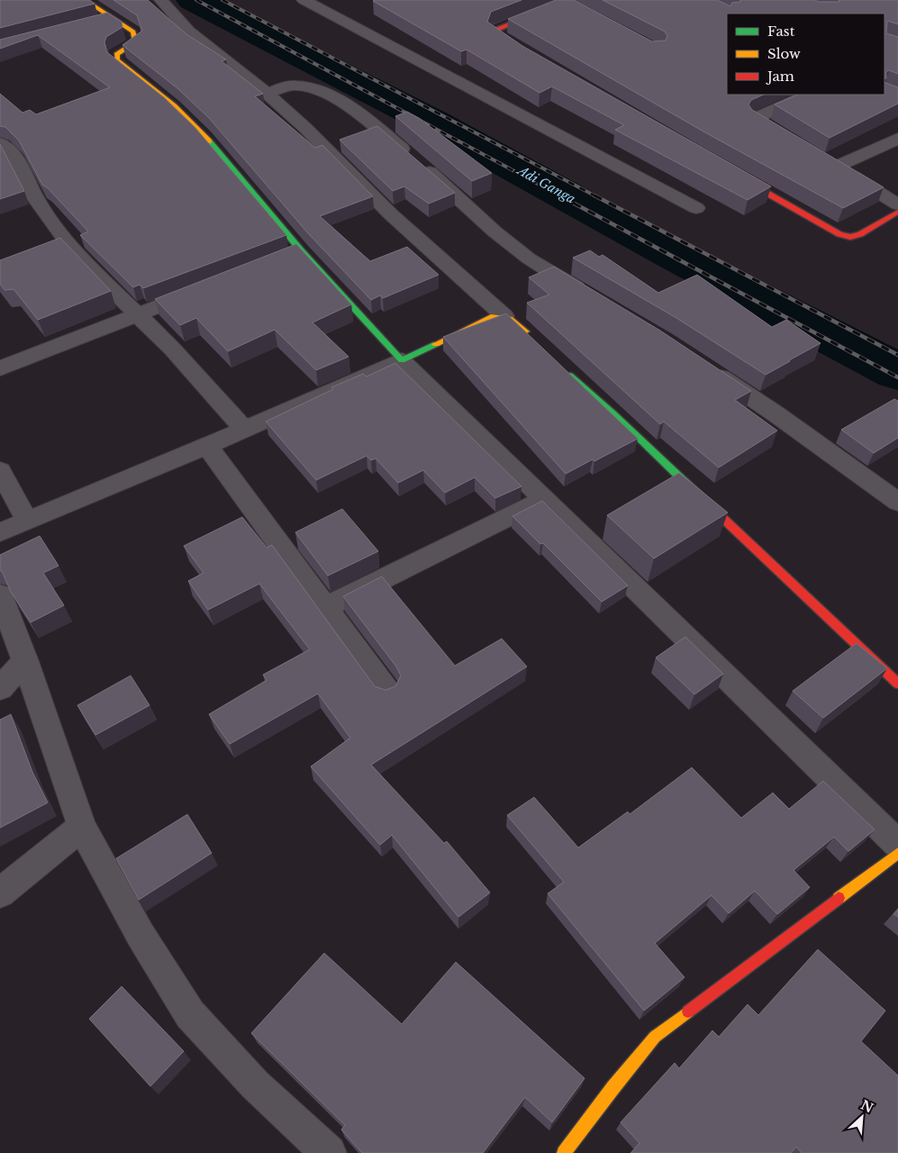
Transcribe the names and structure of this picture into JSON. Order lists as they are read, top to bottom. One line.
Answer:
{"water":["Adi Ganga"],"legend":["Fast","Slow","Jam"],"north":"top right"}
